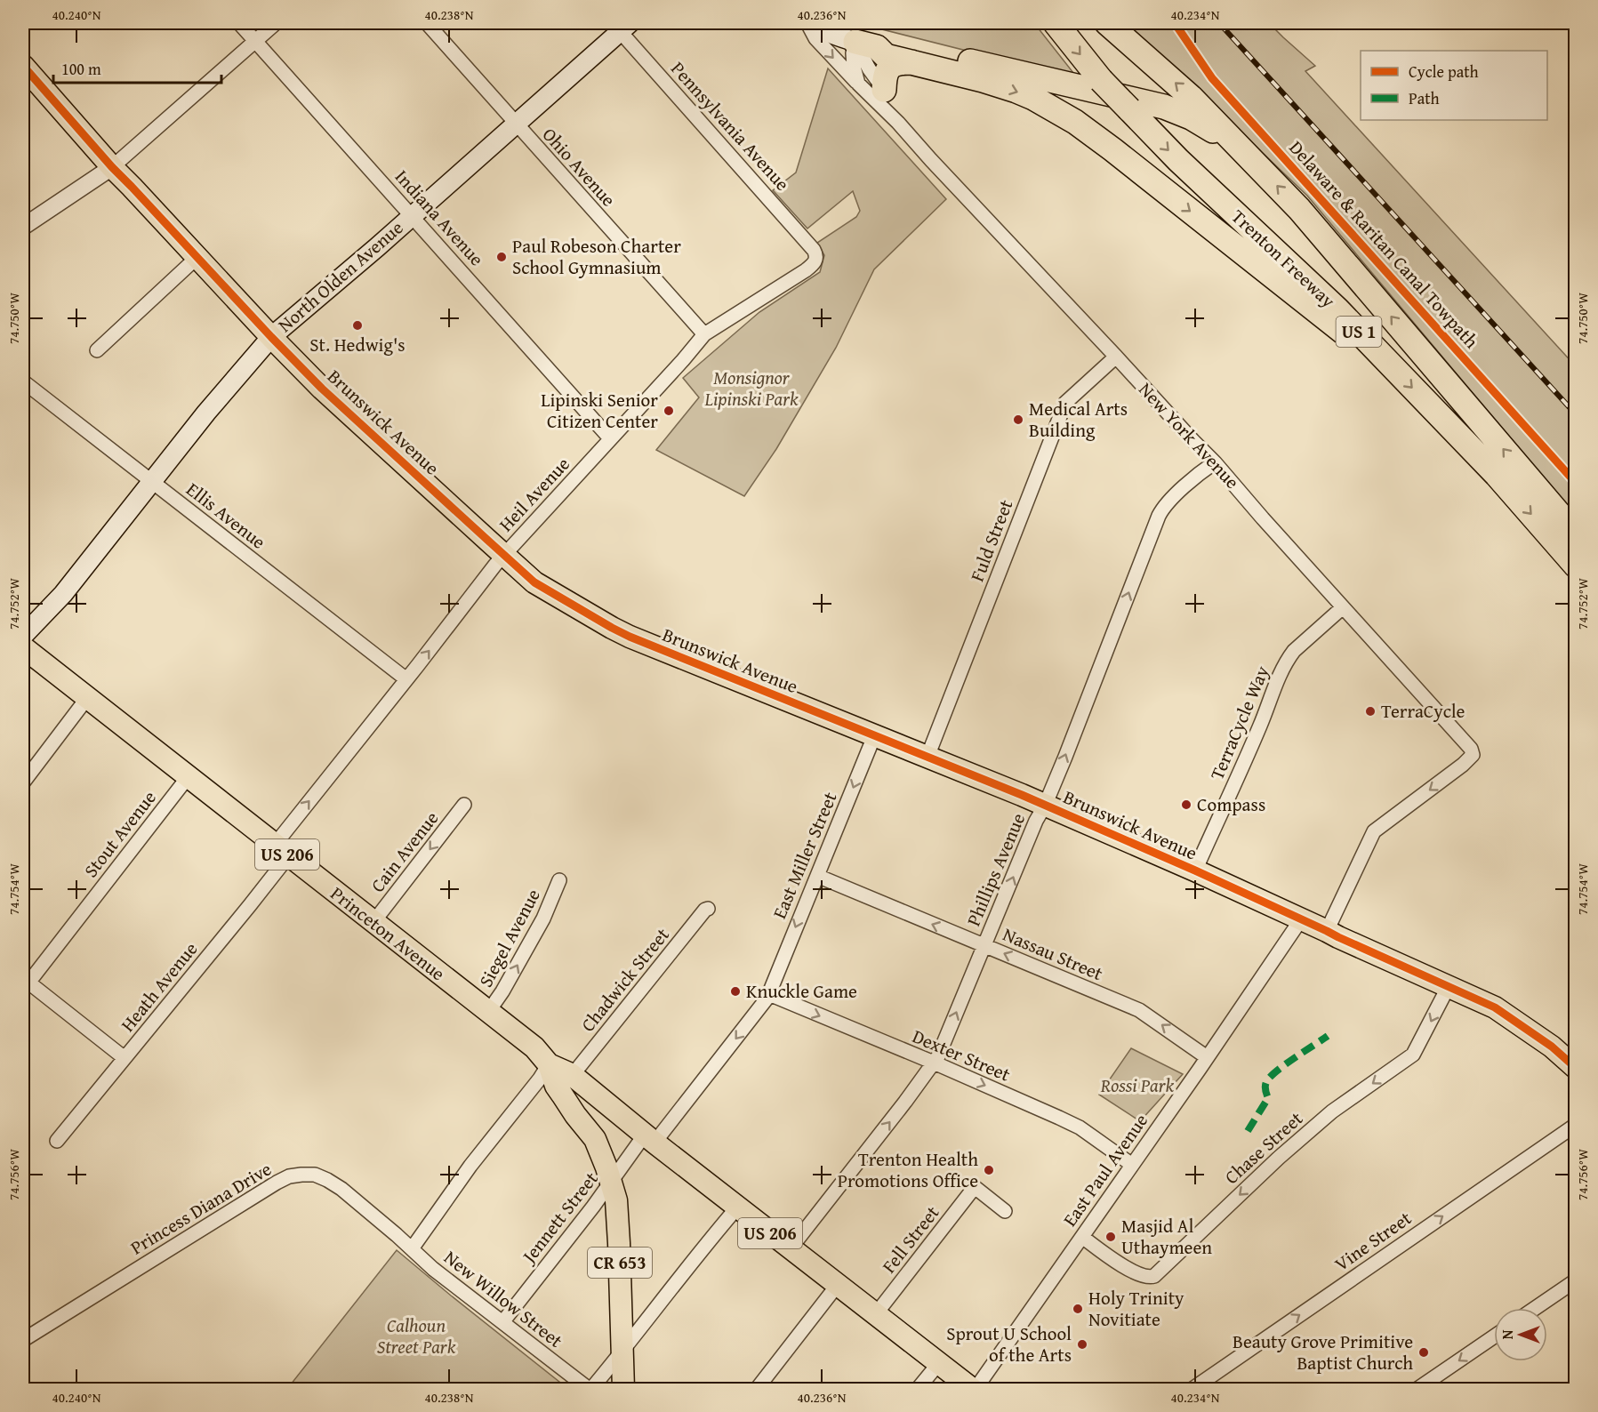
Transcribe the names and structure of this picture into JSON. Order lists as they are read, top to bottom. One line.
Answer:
{"streets":{"highway":["Trenton Freeway","US 1"],"main road":["North Olden Avenue","Brunswick Avenue","US 206","Princeton Avenue","CR 653"],"street":["Pennsylvania Avenue","Ohio Avenue","Indiana Avenue","New York Avenue","Heil Avenue","Ellis Avenue","Fuld Street","TerraCycle Way","Stout Avenue","Cain Avenue","East Miller Street","Phillips Avenue","Siegel Avenue","Nassau Street","Chadwick Street","Heath Avenue","Dexter Street","Chase Street","East Paul Avenue","Princess Diana Drive","Jennett Street","Fell Street","Vine Street","New Willow Street"],"cycle path":["Delaware & Raritan Canal Towpath"]},"crossings":[["Pennsylvania Avenue","North Olden Avenue"],["Pennsylvania Avenue","Heil Avenue"],["Ohio Avenue","North Olden Avenue"],["Ohio Avenue","Heil Avenue"],["Indiana Avenue","North Olden Avenue"],["Indiana Avenue","Heil Avenue"],["North Olden Avenue","Brunswick Avenue"],["North Olden Avenue","Ellis Avenue"],["Brunswick Avenue","New York Avenue"],["Brunswick Avenue","Heil Avenue"],["Brunswick Avenue","Fuld Street"],["Brunswick Avenue","TerraCycle Way"],["Brunswick Avenue","East Miller Street"],["Brunswick Avenue","Phillips Avenue"],["Brunswick Avenue","Chase Street"],["Brunswick Avenue","East Paul Avenue"],["New York Avenue","Fuld Street"],["New York Avenue","TerraCycle Way"],["New York Avenue","Phillips Avenue"],["Heil Avenue","Ellis Avenue"],["Heil Avenue","Princeton Avenue"],["Heil Avenue","Heath Avenue"],["Stout Avenue","Princeton Avenue"],["Cain Avenue","Princeton Avenue"],["US 206","East Miller Street"],["US 206","Phillips Avenue"],["US 206","Princeton Avenue"],["US 206","Chadwick Street"],["US 206","East Paul Avenue"],["US 206","Jennett Street"],["US 206","Fell Street"],["US 206","CR 653"],["East Miller Street","Nassau Street"],["East Miller Street","Dexter Street"],["East Miller Street","Jennett Street"],["Phillips Avenue","Nassau Street"],["Phillips Avenue","Dexter Street"],["Princeton Avenue","Siegel Avenue"],["Princeton Avenue","Heath Avenue"],["Princeton Avenue","CR 653"],["Nassau Street","East Paul Avenue"],["Chadwick Street","CR 653"],["Dexter Street","East Paul Avenue"],["Chase Street","East Paul Avenue"],["Princess Diana Drive","New Willow Street"],["Jennett Street","CR 653"],["Jennett Street","New Willow Street"]],"one_way":["Heil Avenue","Cain Avenue","East Miller Street","Phillips Avenue","Siegel Avenue","Nassau Street","Dexter Street","Chase Street","Vine Street"],"parks":["Monsignor Lipinski Park","Rossi Park","Calhoun Street Park"],"places":["Paul Robeson Charter School Gymnasium","St. Hedwig's","Lipinski Senior Citizen Center","Medical Arts Building","TerraCycle","Compass","Knuckle Game","Trenton Health Promotions Office","Masjid Al Uthaymeen","Holy Trinity Novitiate","Sprout U School of the Arts","Beauty Grove Primitive Baptist Church"],"legend":["Cycle path","Path"],"scale_bar":"100 m","north":"left","coordinates":["40.240°N","40.238°N","40.236°N","40.234°N","74.750°W","74.752°W","74.754°W","74.756°W"]}
